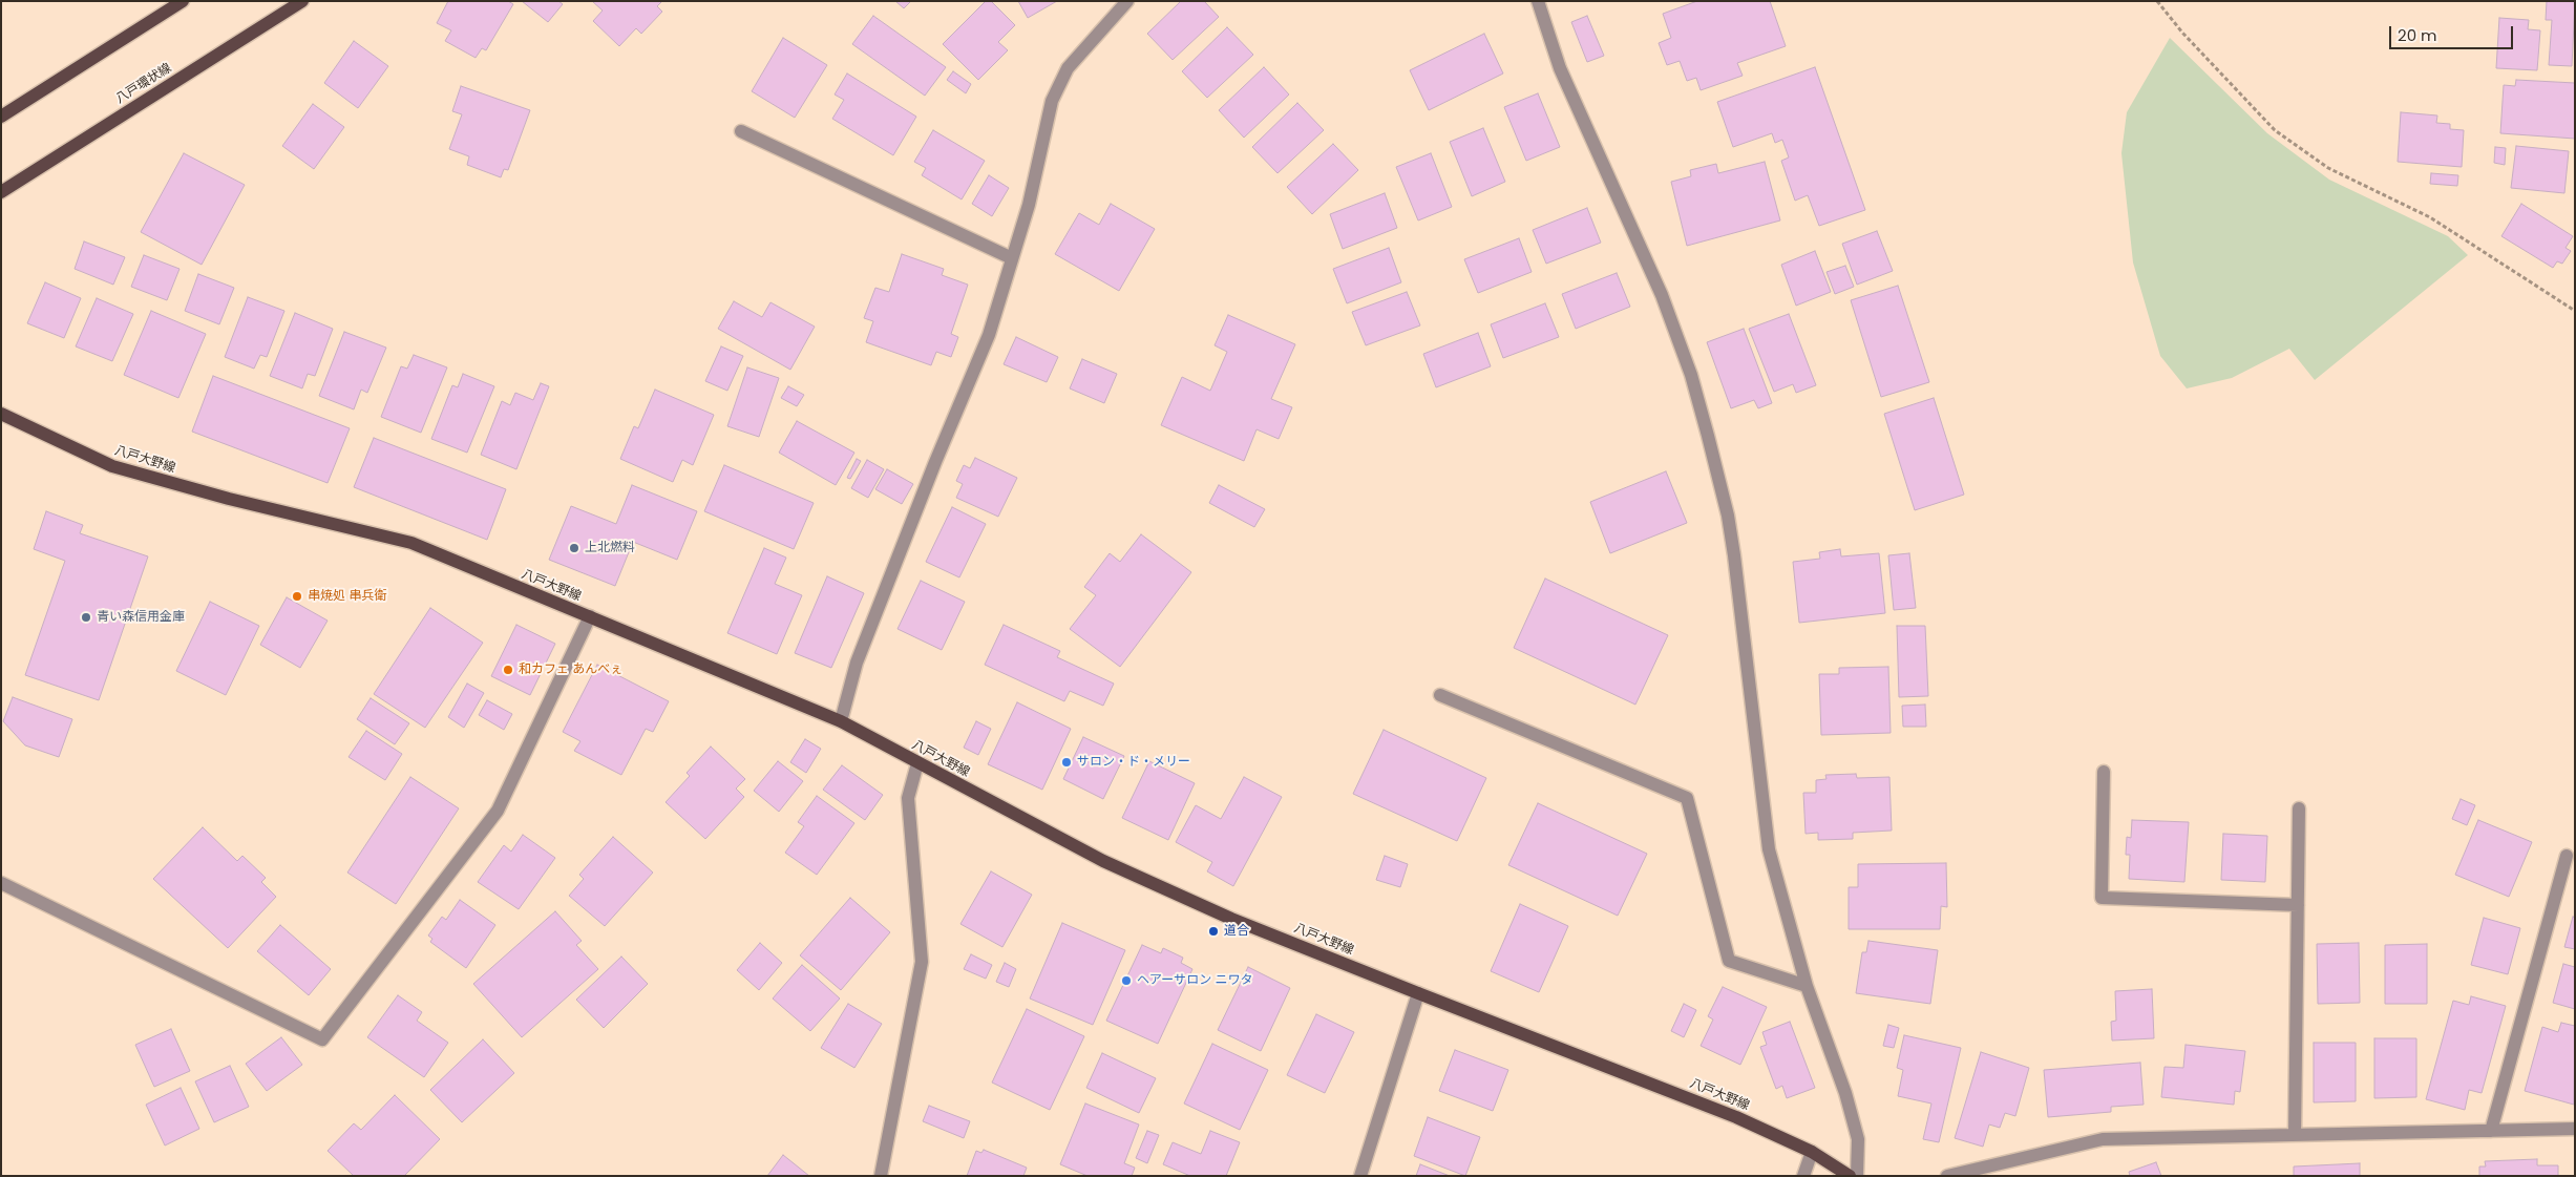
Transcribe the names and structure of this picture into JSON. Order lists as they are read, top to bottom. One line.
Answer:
{"streets":{"main road":["八戸環状線","八戸大野線"]},"places":["上北燃料","串焼処 串兵衛","青い森信用金庫","和カフェ あんべぇ","サロン・ド・メリー","道合","ヘアーサロン ニワタ"],"scale_bar":"20 m"}
